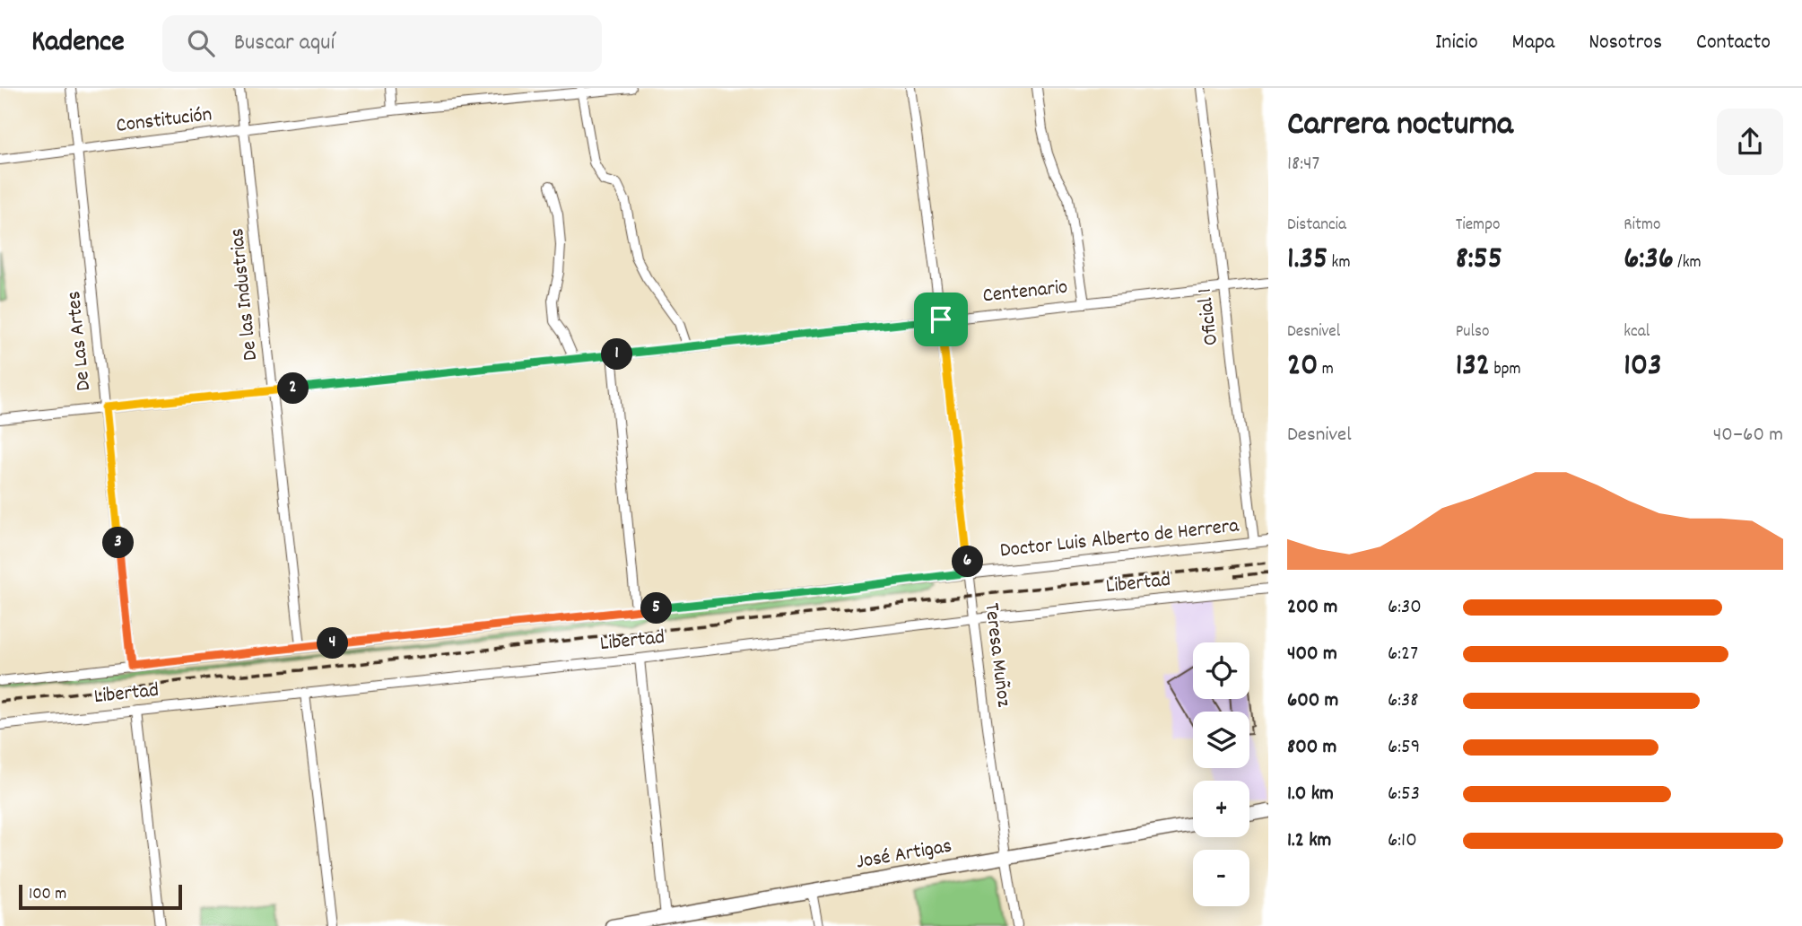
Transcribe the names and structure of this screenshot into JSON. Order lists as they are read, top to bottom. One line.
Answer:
{"streets":{"street":["Constitución","Centenario","De las Industrias","Oficial 1","De Las Artes","Doctor Luis Alberto de Herrera","Libertad","Teresa Muñoz","José Artigas"]},"crossings":[["Constitución","De las Industrias"],["Constitución","De Las Artes"],["Centenario","De las Industrias"],["Centenario","Oficial 1"],["Centenario","De Las Artes"],["Centenario","Teresa Muñoz"],["De las Industrias","Doctor Luis Alberto de Herrera"],["Oficial 1","Doctor Luis Alberto de Herrera"],["De Las Artes","Doctor Luis Alberto de Herrera"],["Doctor Luis Alberto de Herrera","Teresa Muñoz"],["Libertad","Teresa Muñoz"],["Teresa Muñoz","José Artigas"]],"scale_bar":"100 m","page":{"header":"Kadence","search":"Buscar aquí","nav":["Inicio","Mapa","Nosotros","Contacto"],"heading":["Carrera nocturna","18:47"],"stats":[["Distancia","1.35 km"],["Tiempo","8:55"],["Ritmo","6:36 /km"],["Desnivel","20 m"],["Pulso","132 bpm"],["kcal","103"]],"pins":["1","2","3","6","5","4"],"chart":["Desnivel","40–60 m"],"list":[{"name":"200 m","note":"6:30"},{"name":"400 m","note":"6:27"},{"name":"600 m","note":"6:38"},{"name":"800 m","note":"6:59"},{"name":"1.0 km","note":"6:53"},{"name":"1.2 km","note":"6:10"}],"map_buttons":["+","−"],"scale":"100 m"}}
